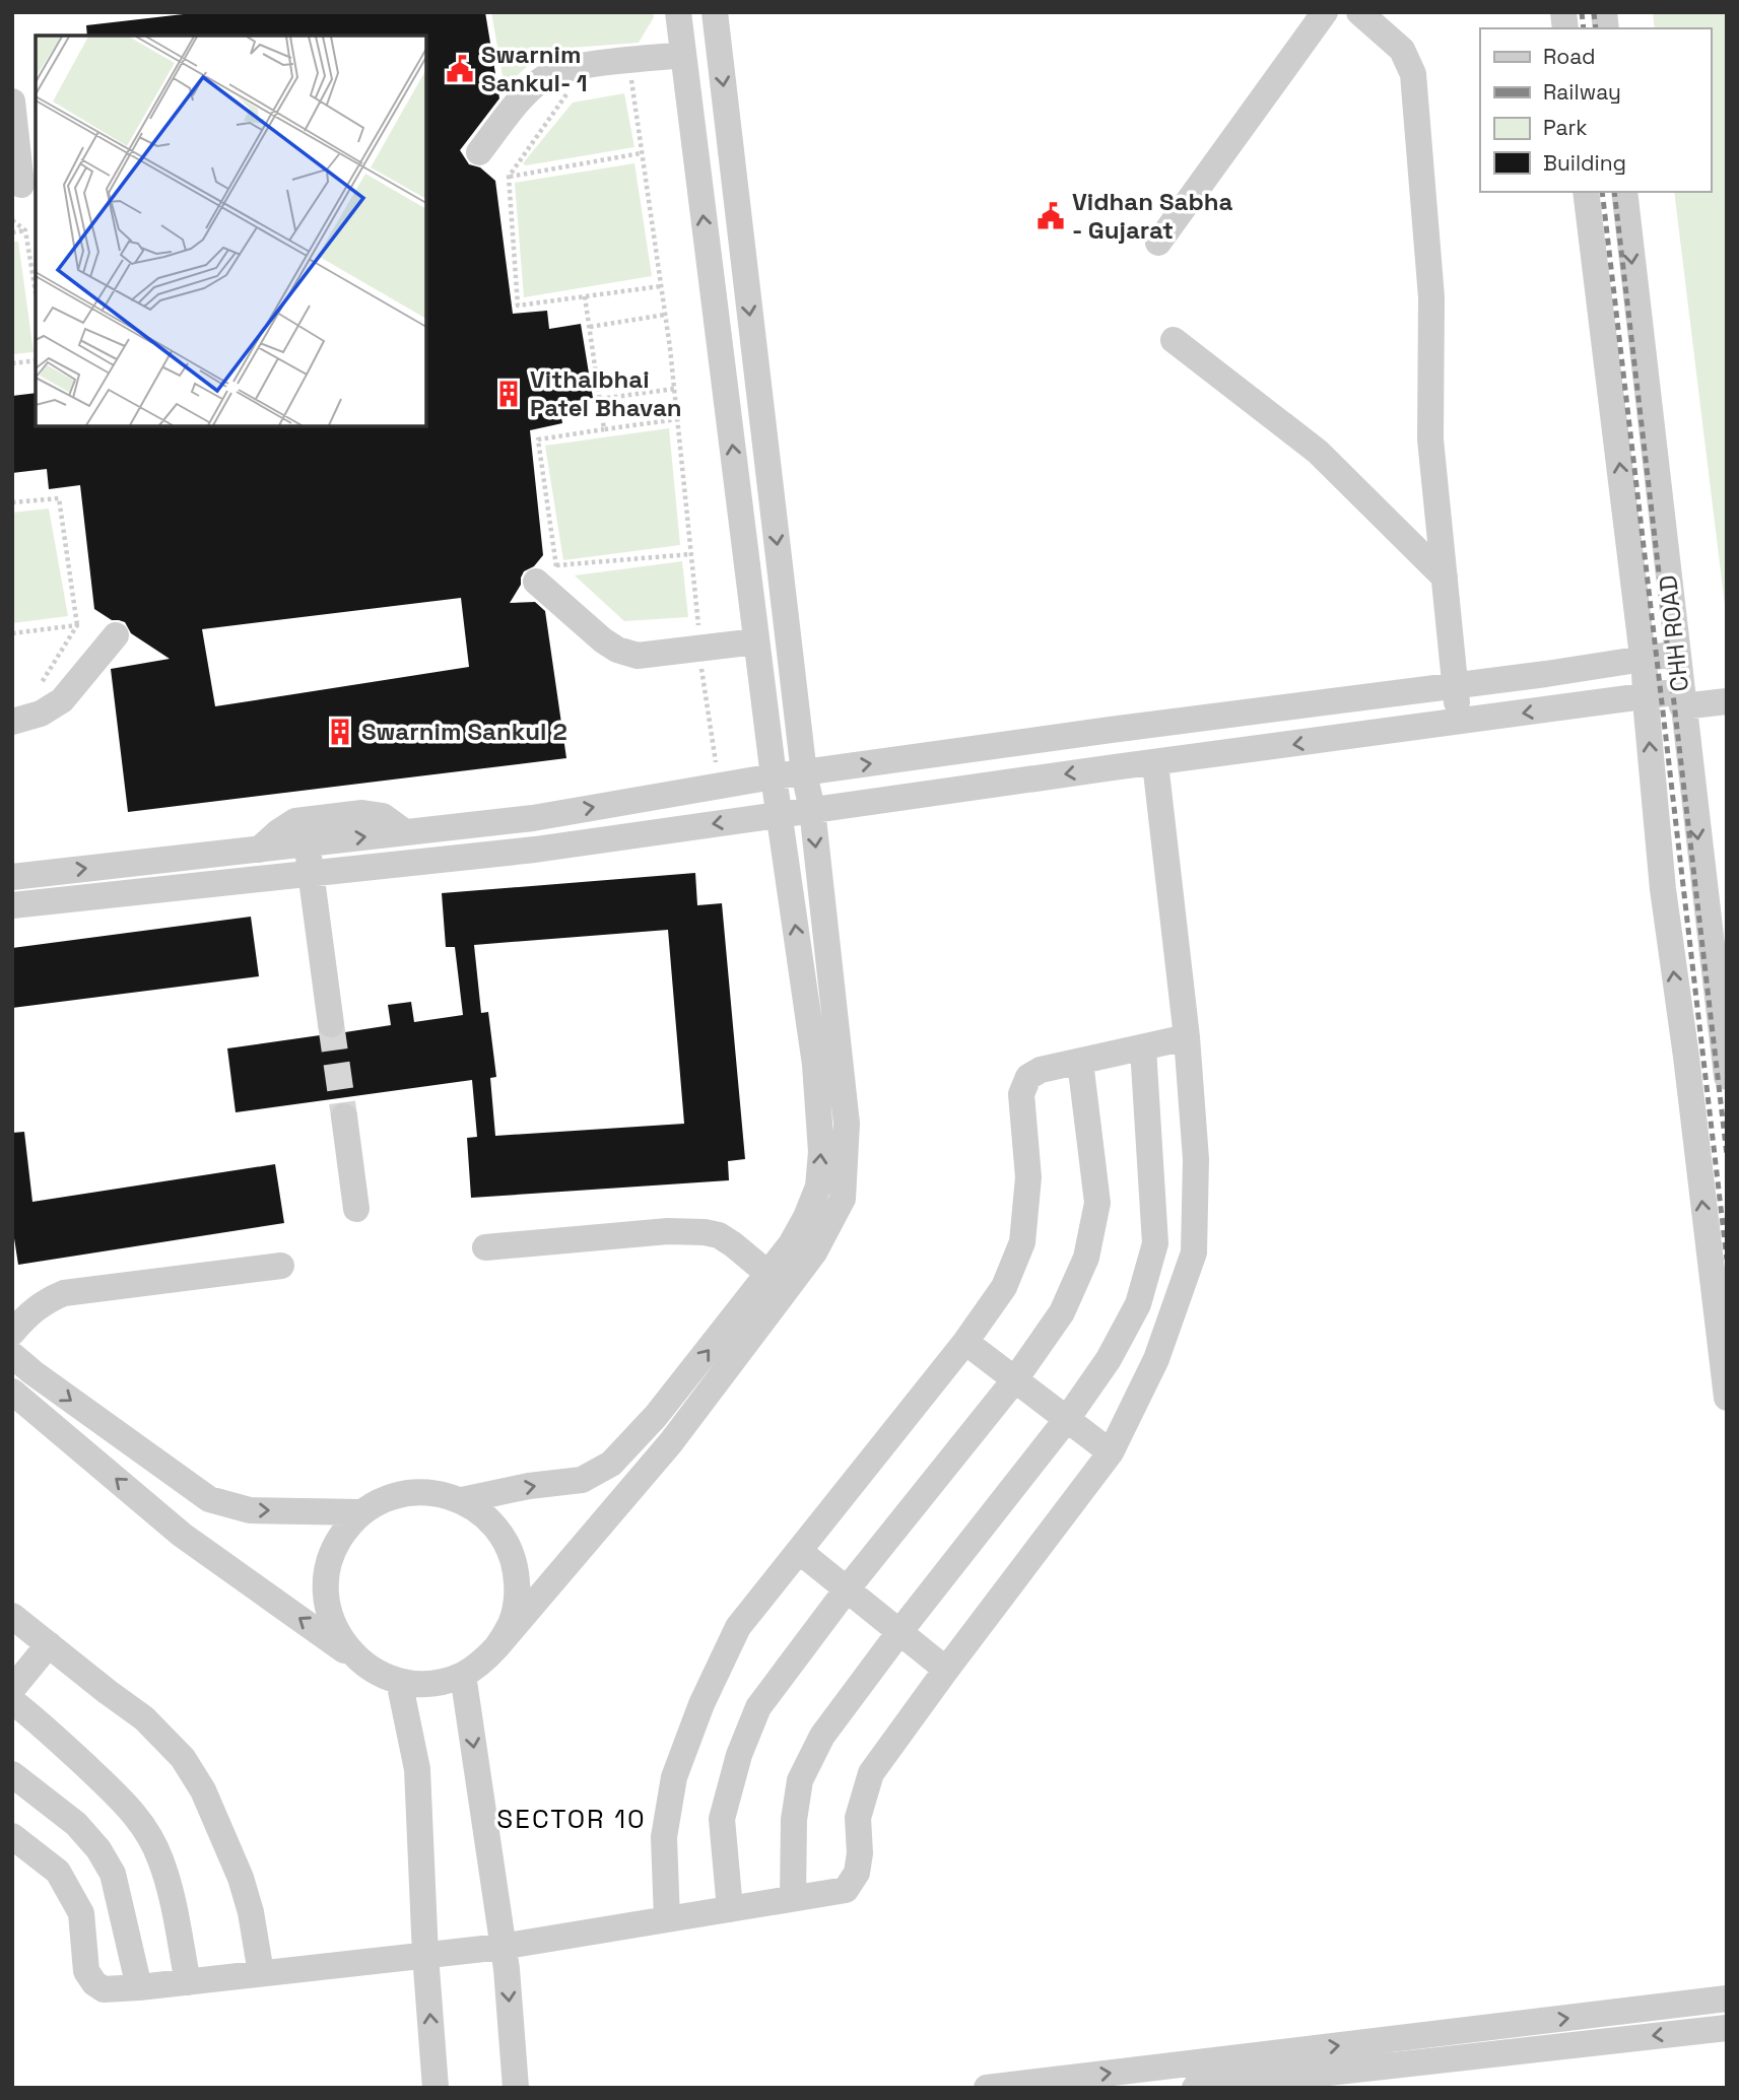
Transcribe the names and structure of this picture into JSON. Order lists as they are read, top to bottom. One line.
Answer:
{"streets":{"street":["CHH ROAD"]},"districts":["SECTOR 10"],"places":{"public building":["Swarnim Sankul- 1","Vidhan Sabha - Gujarat"],"building":["Vithalbhai Patel Bhavan","Swarnim Sankul 2"]},"legend":["Road","Railway","Park","Building"]}
